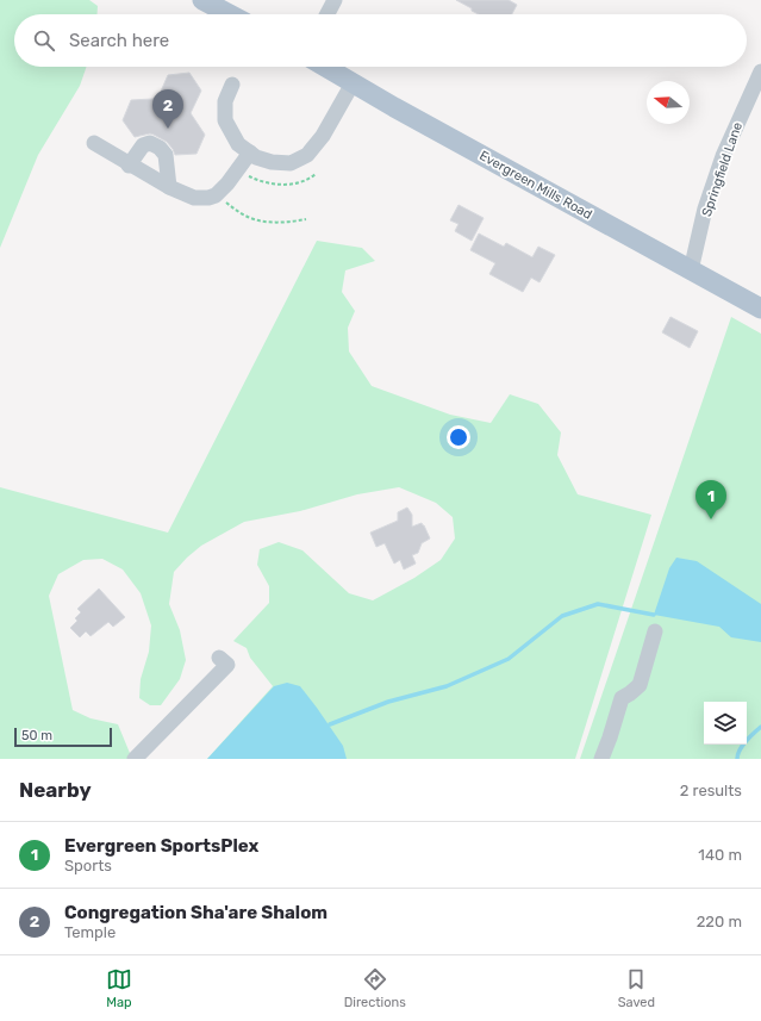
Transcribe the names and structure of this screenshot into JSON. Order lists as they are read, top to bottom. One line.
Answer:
{"streets":{"main road":["Evergreen Mills Road"],"street":["Springfield Lane"]},"crossings":[["Springfield Lane","Evergreen Mills Road"]],"scale_bar":"50 m","north":"left","page":{"search":"Search here","pins":["2","1"],"scale":"50 m","heading":["Nearby","2 results"],"list":[{"mark":"1","name":"Evergreen SportsPlex","note":"Sports","value":"140 m"},{"mark":"2","name":"Congregation Sha'are Shalom","note":"Temple","value":"220 m"}],"nav":["Map","Directions","Saved"]}}
